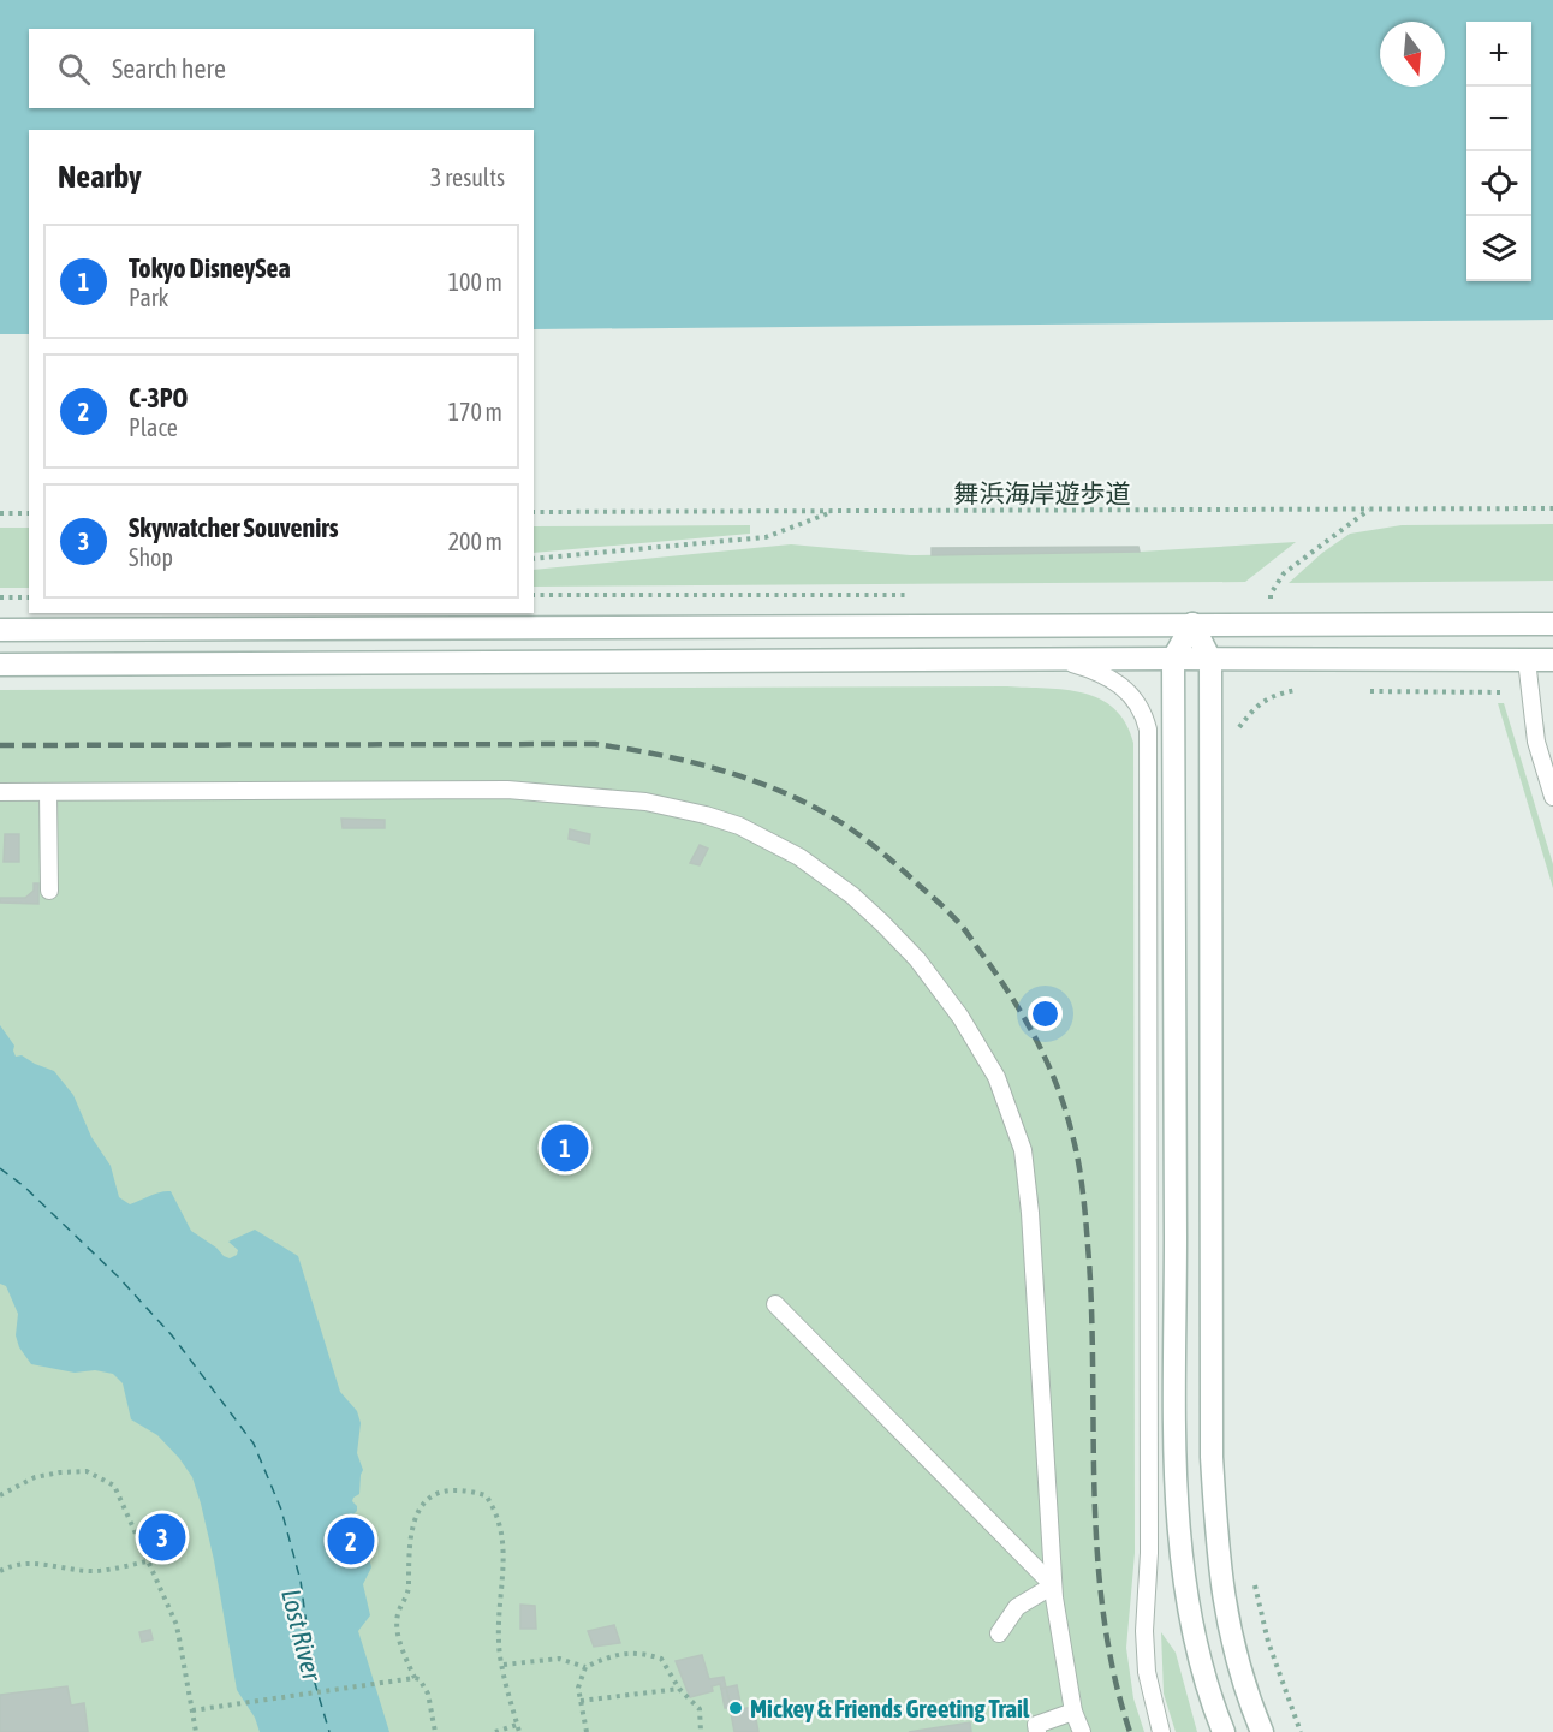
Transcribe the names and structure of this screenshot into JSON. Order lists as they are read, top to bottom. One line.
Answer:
{"streets":{"path":["舞浜海岸遊歩道"]},"water":["Lost River"],"places":["Mickey & Friends Greeting Trail"],"north":"bottom","page":{"map_buttons":["+","−"],"search":"Search here","heading":["Nearby","3 results"],"list":[{"mark":"1","name":"Tokyo DisneySea","note":"Park","value":"100 m"},{"mark":"2","name":"C-3PO","note":"Place","value":"170 m"},{"mark":"3","name":"Skywatcher Souvenirs","note":"Shop","value":"200 m"}],"pins":["1","3","2"]}}
